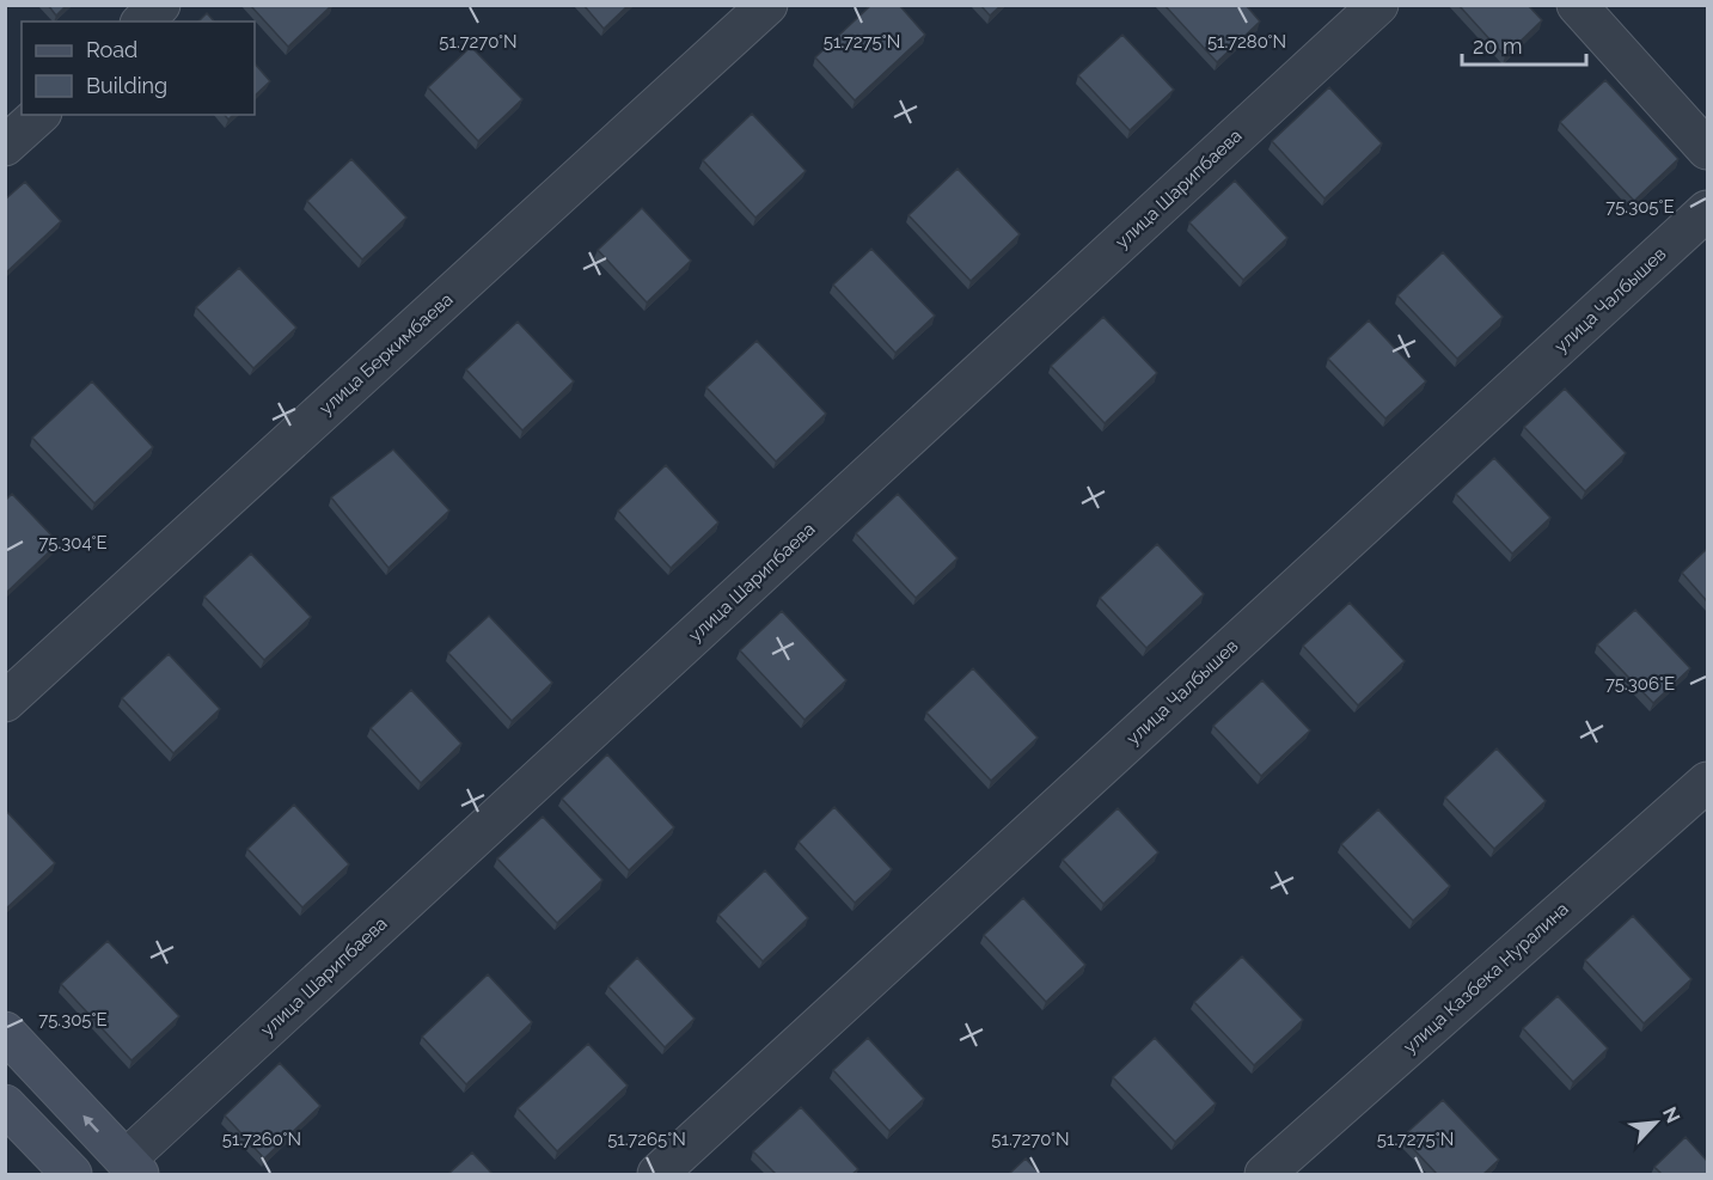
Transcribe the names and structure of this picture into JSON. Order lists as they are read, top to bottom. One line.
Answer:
{"streets":{"street":["улица Шарипбаева","улица Чалбышев","улица Беркимбаева","улица Казбека Нуралина"]},"legend":["Road","Building"],"scale_bar":"20 m","north":"top right","coordinates":["51.7270°N","51.7275°N","51.7280°N","75.305°E","75.304°E","75.306°E","51.7260°N","51.7265°N"]}
